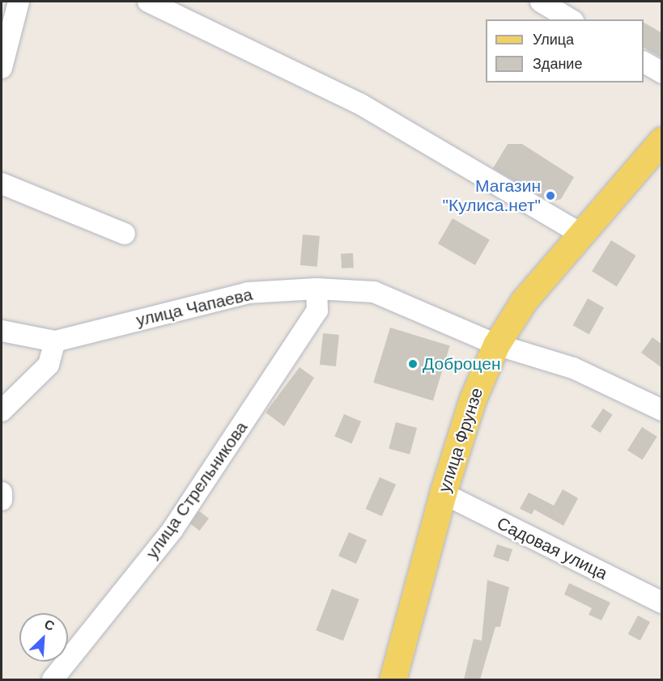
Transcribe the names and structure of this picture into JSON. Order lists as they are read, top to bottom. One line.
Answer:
{"streets":{"main road":["улица Фрунзе"],"street":["улица Чапаева","улица Стрельникова","Садовая улица"]},"crossings":[["улица Чапаева","улица Фрунзе"],["улица Чапаева","улица Стрельникова"],["улица Фрунзе","Садовая улица"]],"places":["Магазин \"Кулиса.нет\"","Доброцен"],"legend":["Улица","Здание"],"north":"top right"}
